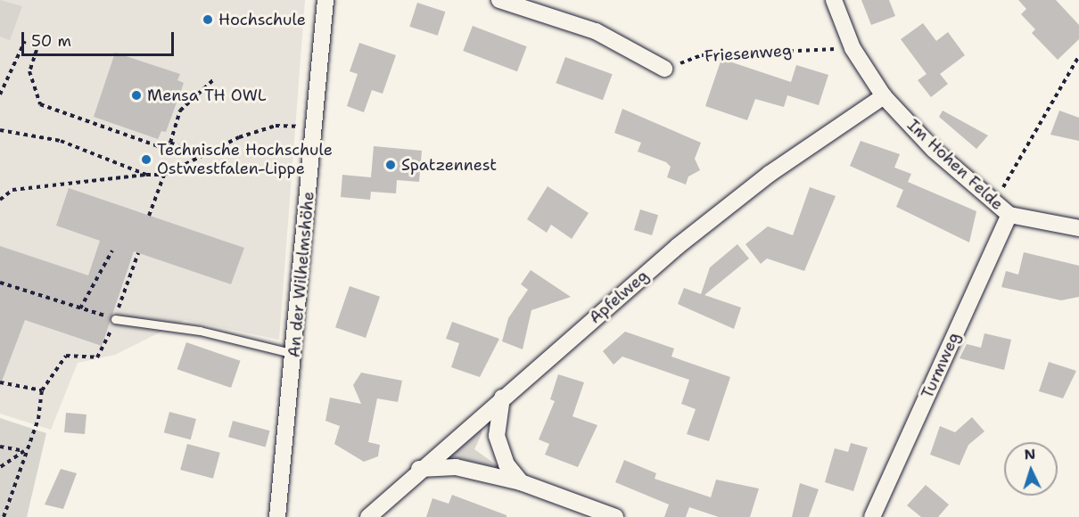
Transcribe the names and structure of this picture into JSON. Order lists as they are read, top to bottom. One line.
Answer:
{"streets":{"street":["Im Hohen Felde","An der Wilhelmshöhe","Apfelweg","Turmweg"],"path":["Friesenweg"]},"crossings":[["Friesenweg","Im Hohen Felde"],["Im Hohen Felde","Apfelweg"],["Im Hohen Felde","Turmweg"]],"places":["Hochschule","Mensa TH OWL","Technische Hochschule Ostwestfalen-Lippe","Spatzennest"],"scale_bar":"50 m","north":"top"}
